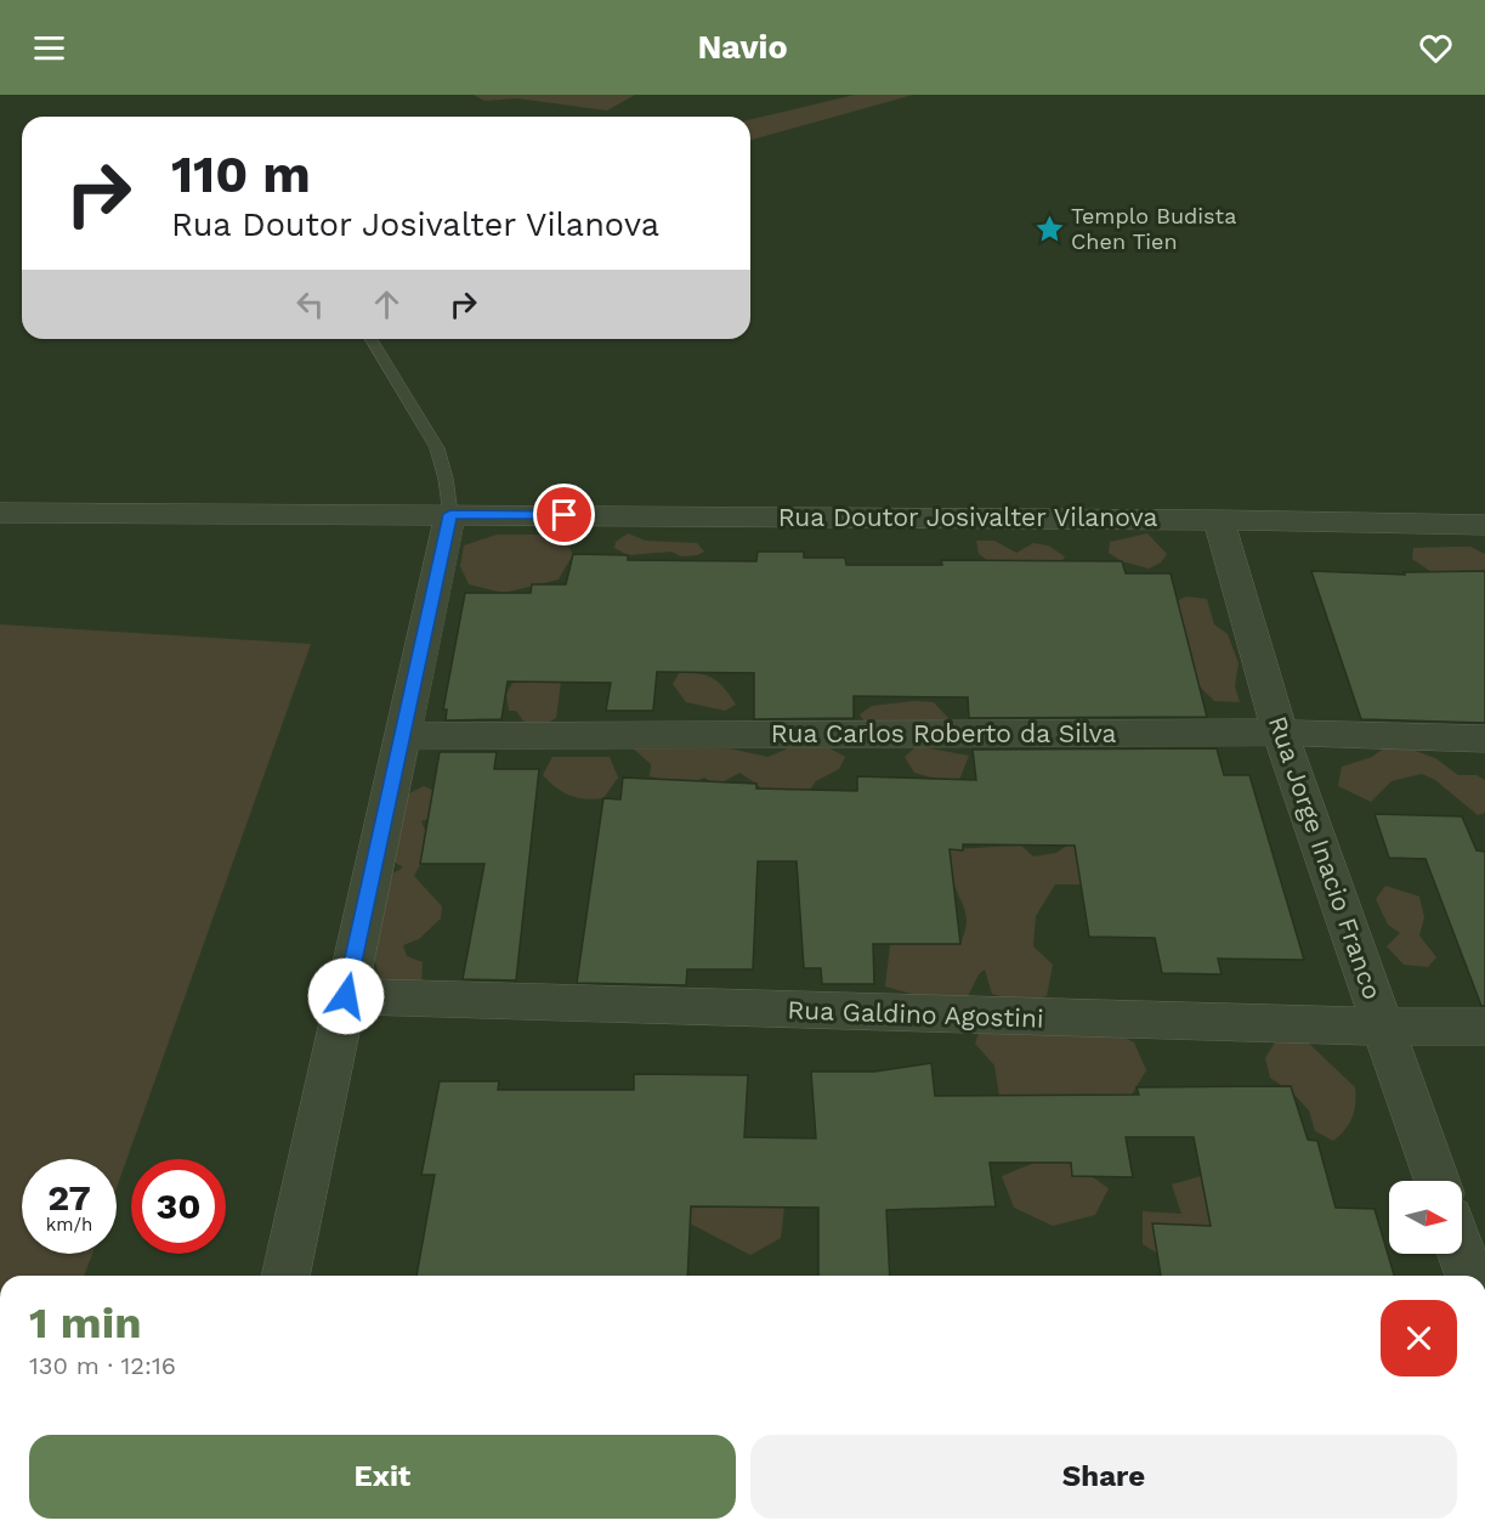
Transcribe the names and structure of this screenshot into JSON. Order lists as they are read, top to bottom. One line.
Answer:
{"streets":{"street":["Rua Doutor Josivalter Vilanova","Rua Carlos Roberto da Silva","Rua Jorge Inacio Franco","Rua Galdino Agostini"]},"crossings":[["Rua Doutor Josivalter Vilanova","Rua Jorge Inacio Franco"],["Rua Carlos Roberto da Silva","Rua Jorge Inacio Franco"],["Rua Jorge Inacio Franco","Rua Galdino Agostini"]],"places":{"place":["Templo Budista Chen Tien"]},"north":"right","page":{"header":"Navio","turn":["110 m","Rua Doutor Josivalter Vilanova"],"speed":"27 km/h","limit":"30","heading":["1 min","130 m · 12:16"],"buttons":["Exit","Share"]}}
